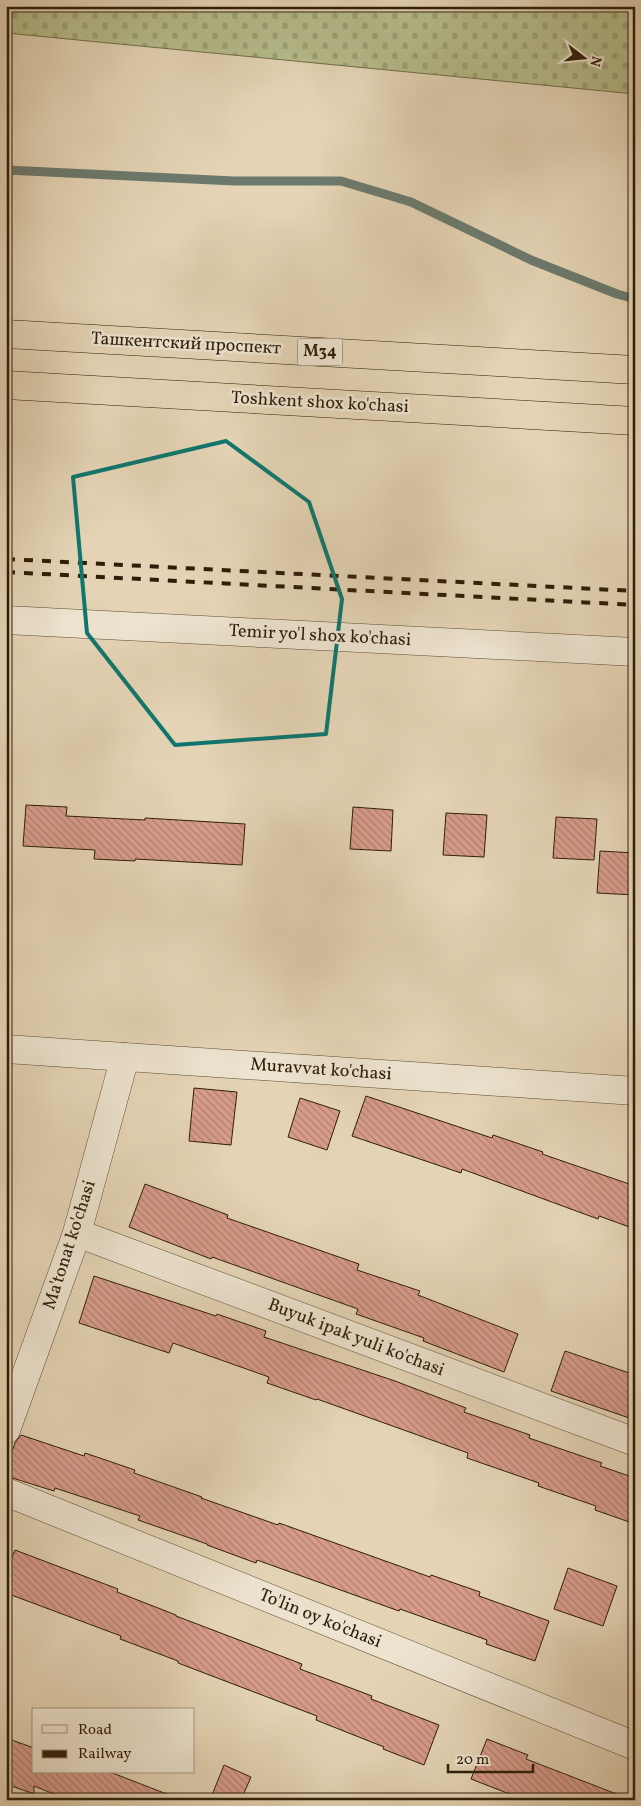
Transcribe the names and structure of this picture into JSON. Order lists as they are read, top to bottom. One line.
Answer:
{"streets":{"highway":["Ташкентский проспект","M34","Toshkent shox ko'chasi"],"street":["Temir yo'l shox ko'chasi","Muravvat ko'chasi","Ma'tonat ko'chasi","Buyuk ipak yuli ko'chasi","To'lin oy ko'chasi"]},"crossings":[["Muravvat ko'chasi","Ma'tonat ko'chasi"],["Ma'tonat ko'chasi","Buyuk ipak yuli ko'chasi"]],"legend":["Road","Railway"],"scale_bar":"20 m","north":"right"}
